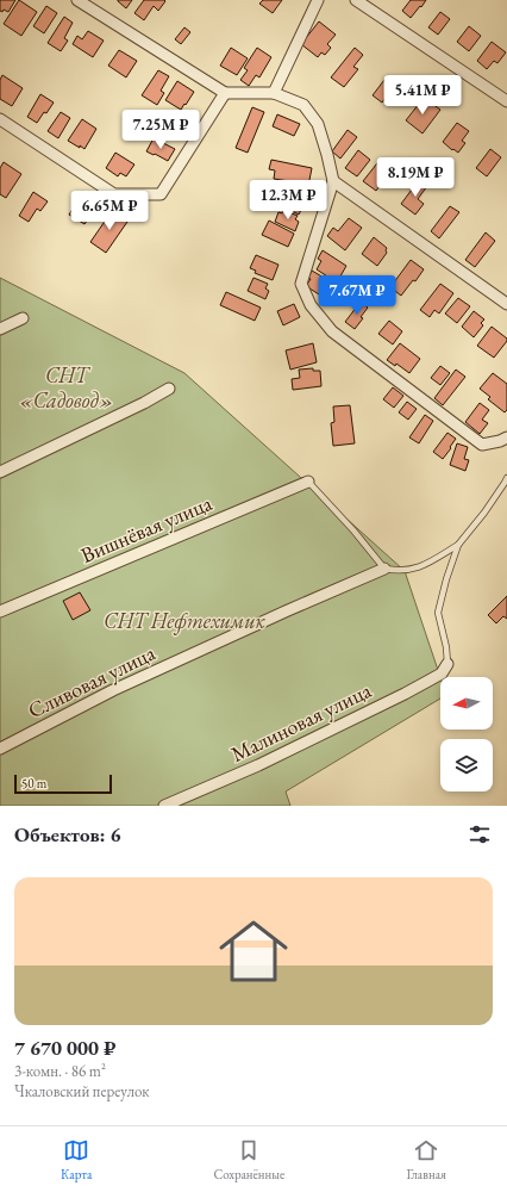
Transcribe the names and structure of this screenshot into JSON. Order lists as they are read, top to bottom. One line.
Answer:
{"streets":{"street":["Вишнёвая улица","Сливовая улица","Малиновая улица"]},"parks":["СНТ «Садовод»","СНТ Нефтехимик"],"scale_bar":"50 m","north":"left","page":{"price":["5.41M ₽","7.25M ₽","8.19M ₽","12.3M ₽","6.65M ₽","7.67M ₽"],"scale":"50 m","heading":"Объектов: 6","list":[{"name":"7 670 000 ₽","note":"3-комн. · 86 m² · Чкаловский переулок"}],"tabs":["Карта","Сохранённые","Главная"]}}
